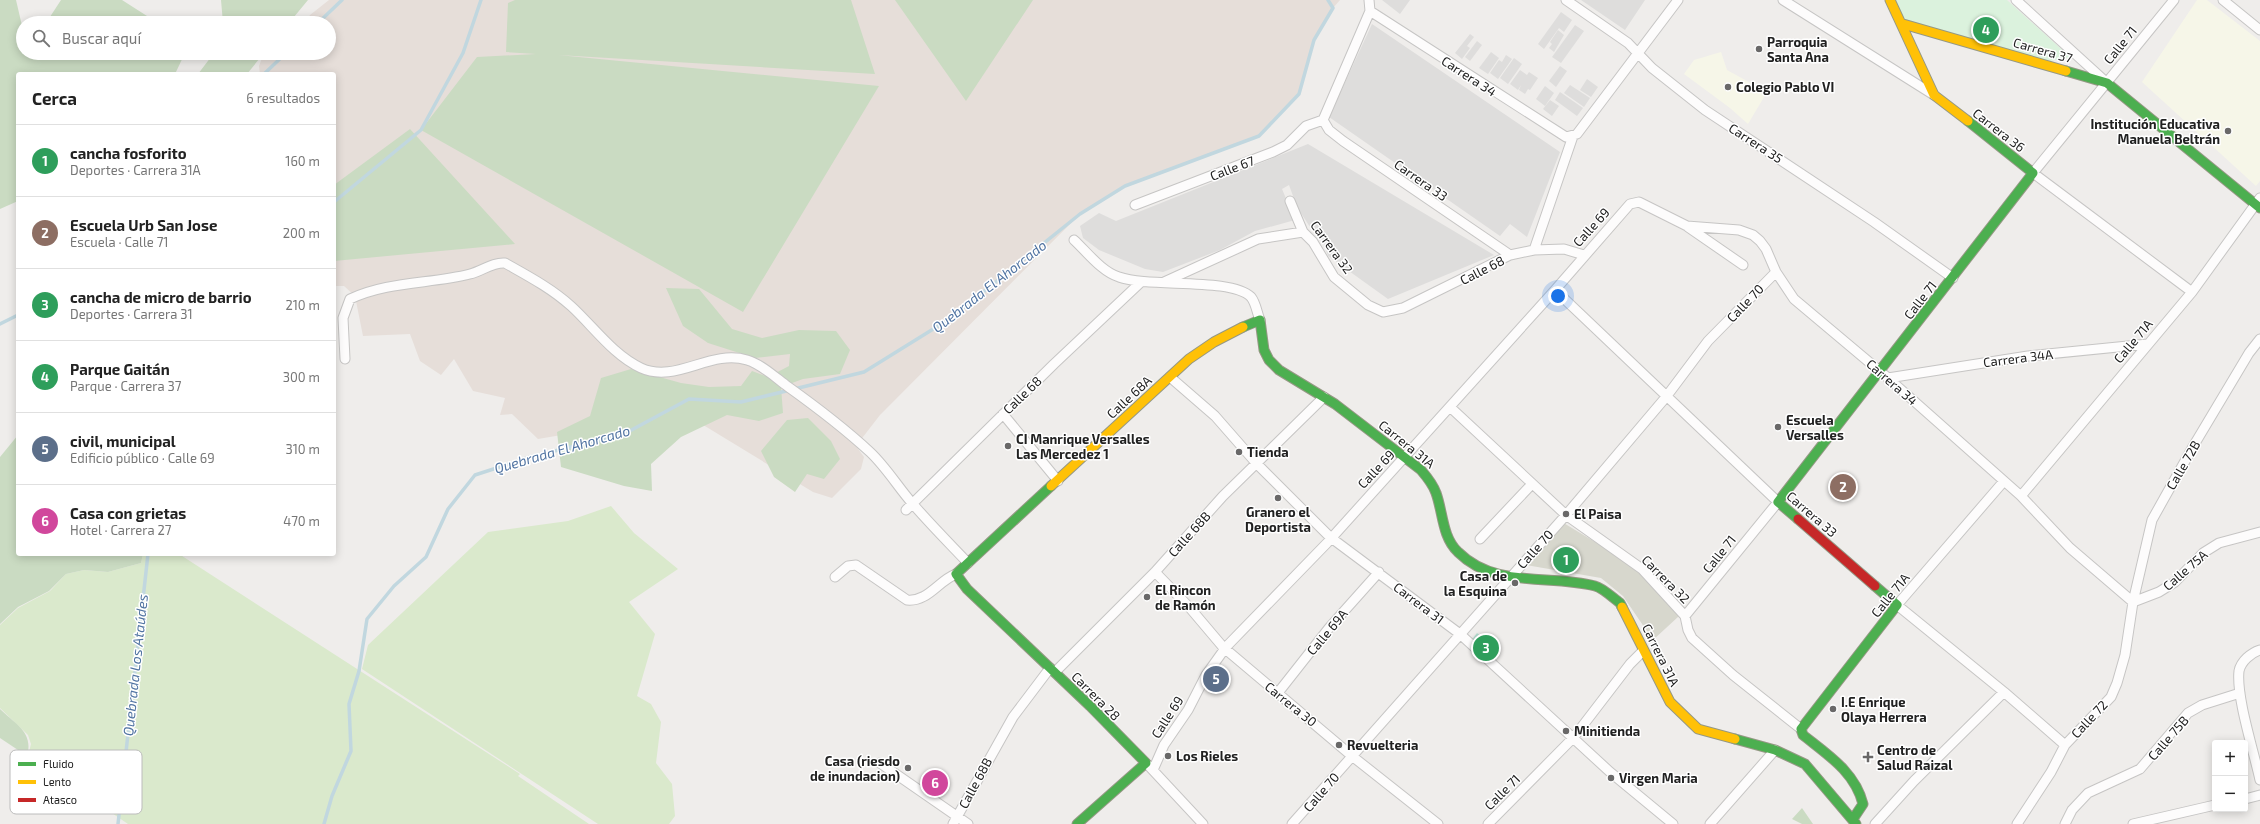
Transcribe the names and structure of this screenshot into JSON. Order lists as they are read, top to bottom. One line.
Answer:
{"streets":{"street":["Calle 71","Carrera 37","Carrera 34","Carrera 36","Carrera 35","Calle 67","Carrera 33","Calle 69","Carrera 32","Calle 68","Calle 70","Calle 71A","Carrera 34A","Calle 68A","Carrera 31A","Calle 72B","Calle 68B","Calle 75A","Carrera 31","Calle 69A","Carrera 28","Carrera 30","Calle 72","Calle 75B"]},"crossings":[["Calle 71","Carrera 37"],["Calle 71","Carrera 34"],["Calle 71","Carrera 36"],["Calle 71","Carrera 35"],["Calle 71","Carrera 33"],["Calle 71","Carrera 32"],["Calle 71","Carrera 31A"],["Calle 71","Carrera 31"],["Carrera 37","Calle 71A"],["Carrera 34","Calle 69"],["Carrera 34","Calle 70"],["Carrera 34","Calle 71A"],["Carrera 34","Carrera 34A"],["Carrera 34","Calle 72B"],["Carrera 34","Calle 75A"],["Carrera 34","Calle 72"],["Carrera 36","Calle 71A"],["Calle 67","Carrera 33"],["Carrera 33","Calle 69"],["Carrera 33","Calle 68"],["Carrera 33","Calle 70"],["Carrera 33","Calle 71A"],["Carrera 33","Calle 72"],["Calle 69","Carrera 32"],["Calle 69","Calle 68"],["Calle 69","Carrera 31A"],["Calle 69","Carrera 31"],["Calle 69","Carrera 28"],["Calle 69","Carrera 30"],["Carrera 32","Calle 68"],["Carrera 32","Calle 70"],["Carrera 32","Calle 71A"],["Carrera 32","Carrera 31A"],["Calle 68","Carrera 31A"],["Calle 70","Carrera 31A"],["Calle 70","Carrera 31"],["Calle 70","Carrera 30"],["Calle 71A","Carrera 34A"],["Calle 68A","Carrera 31A"],["Calle 68A","Carrera 31"],["Calle 68A","Carrera 28"],["Carrera 31A","Calle 68B"],["Calle 72B","Calle 75A"],["Calle 72B","Calle 72"],["Calle 68B","Carrera 31"],["Calle 68B","Carrera 28"],["Calle 68B","Carrera 30"],["Calle 75A","Calle 72"],["Carrera 31","Calle 69A"],["Calle 69A","Carrera 30"]],"water":["Quebrada El Ahorcado","Quebrada Los Ataúdes"],"places":{"other":["Parroquia Santa Ana","Colegio Pablo VI","Institución Educativa Manuela Beltrán","Escuela Versalles","CI Manrique Versalles Las Mercedez 1","Tienda","Granero el Deportista","El Paisa","Casa de la Esquina","El Rincon de Ramón","I.E Enrique Olaya Herrera","Minitienda","Revuelteria","Los Rieles","Casa (riesdo de inundacion)","Virgen Maria"],"health":["Centro de Salud Raizal"]},"legend":["Fluido","Lento","Atasco"],"page":{"pins":["4","2","1","3","5","6"],"search":"Buscar aquí","heading":["Cerca","6 resultados"],"list":[{"mark":"1","name":"cancha fosforito","note":"Deportes · Carrera 31A","value":"160 m"},{"mark":"2","name":"Escuela Urb San Jose","note":"Escuela · Calle 71","value":"200 m"},{"mark":"3","name":"cancha de micro de barrio","note":"Deportes · Carrera 31","value":"210 m"},{"mark":"4","name":"Parque Gaitán","note":"Parque · Carrera 37","value":"300 m"},{"mark":"5","name":"civil, municipal","note":"Edificio público · Calle 69","value":"310 m"},{"mark":"6","name":"Casa con grietas","note":"Hotel · Carrera 27","value":"470 m"}],"map_buttons":["+","−"]}}
